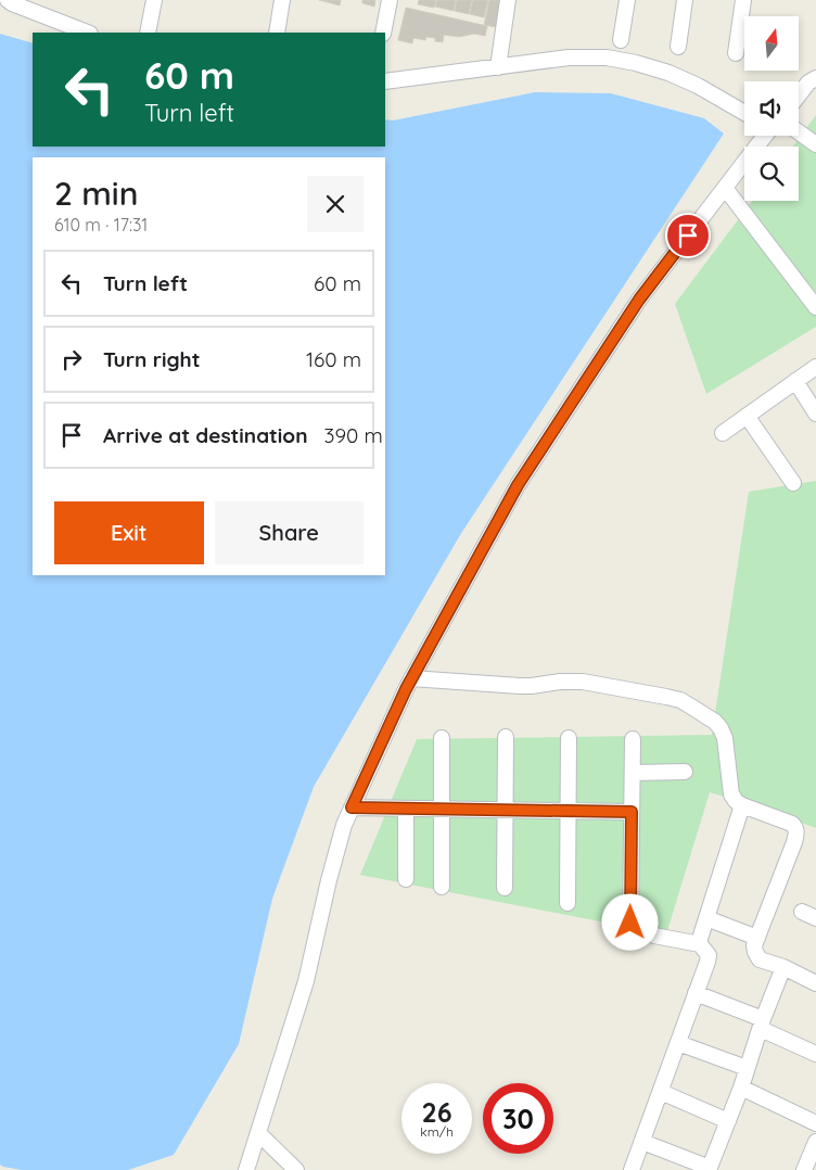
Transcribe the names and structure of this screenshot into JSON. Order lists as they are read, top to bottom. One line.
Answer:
{"north":"top","page":{"turn":["60 m","Turn left"],"heading":["2 min","610 m · 17:31"],"list":[{"name":"Turn left","value":"60 m"},{"name":"Turn right","value":"160 m"},{"name":"Arrive at destination","value":"390 m"}],"buttons":["Exit","Share"],"speed":"26 km/h","limit":"30"}}
